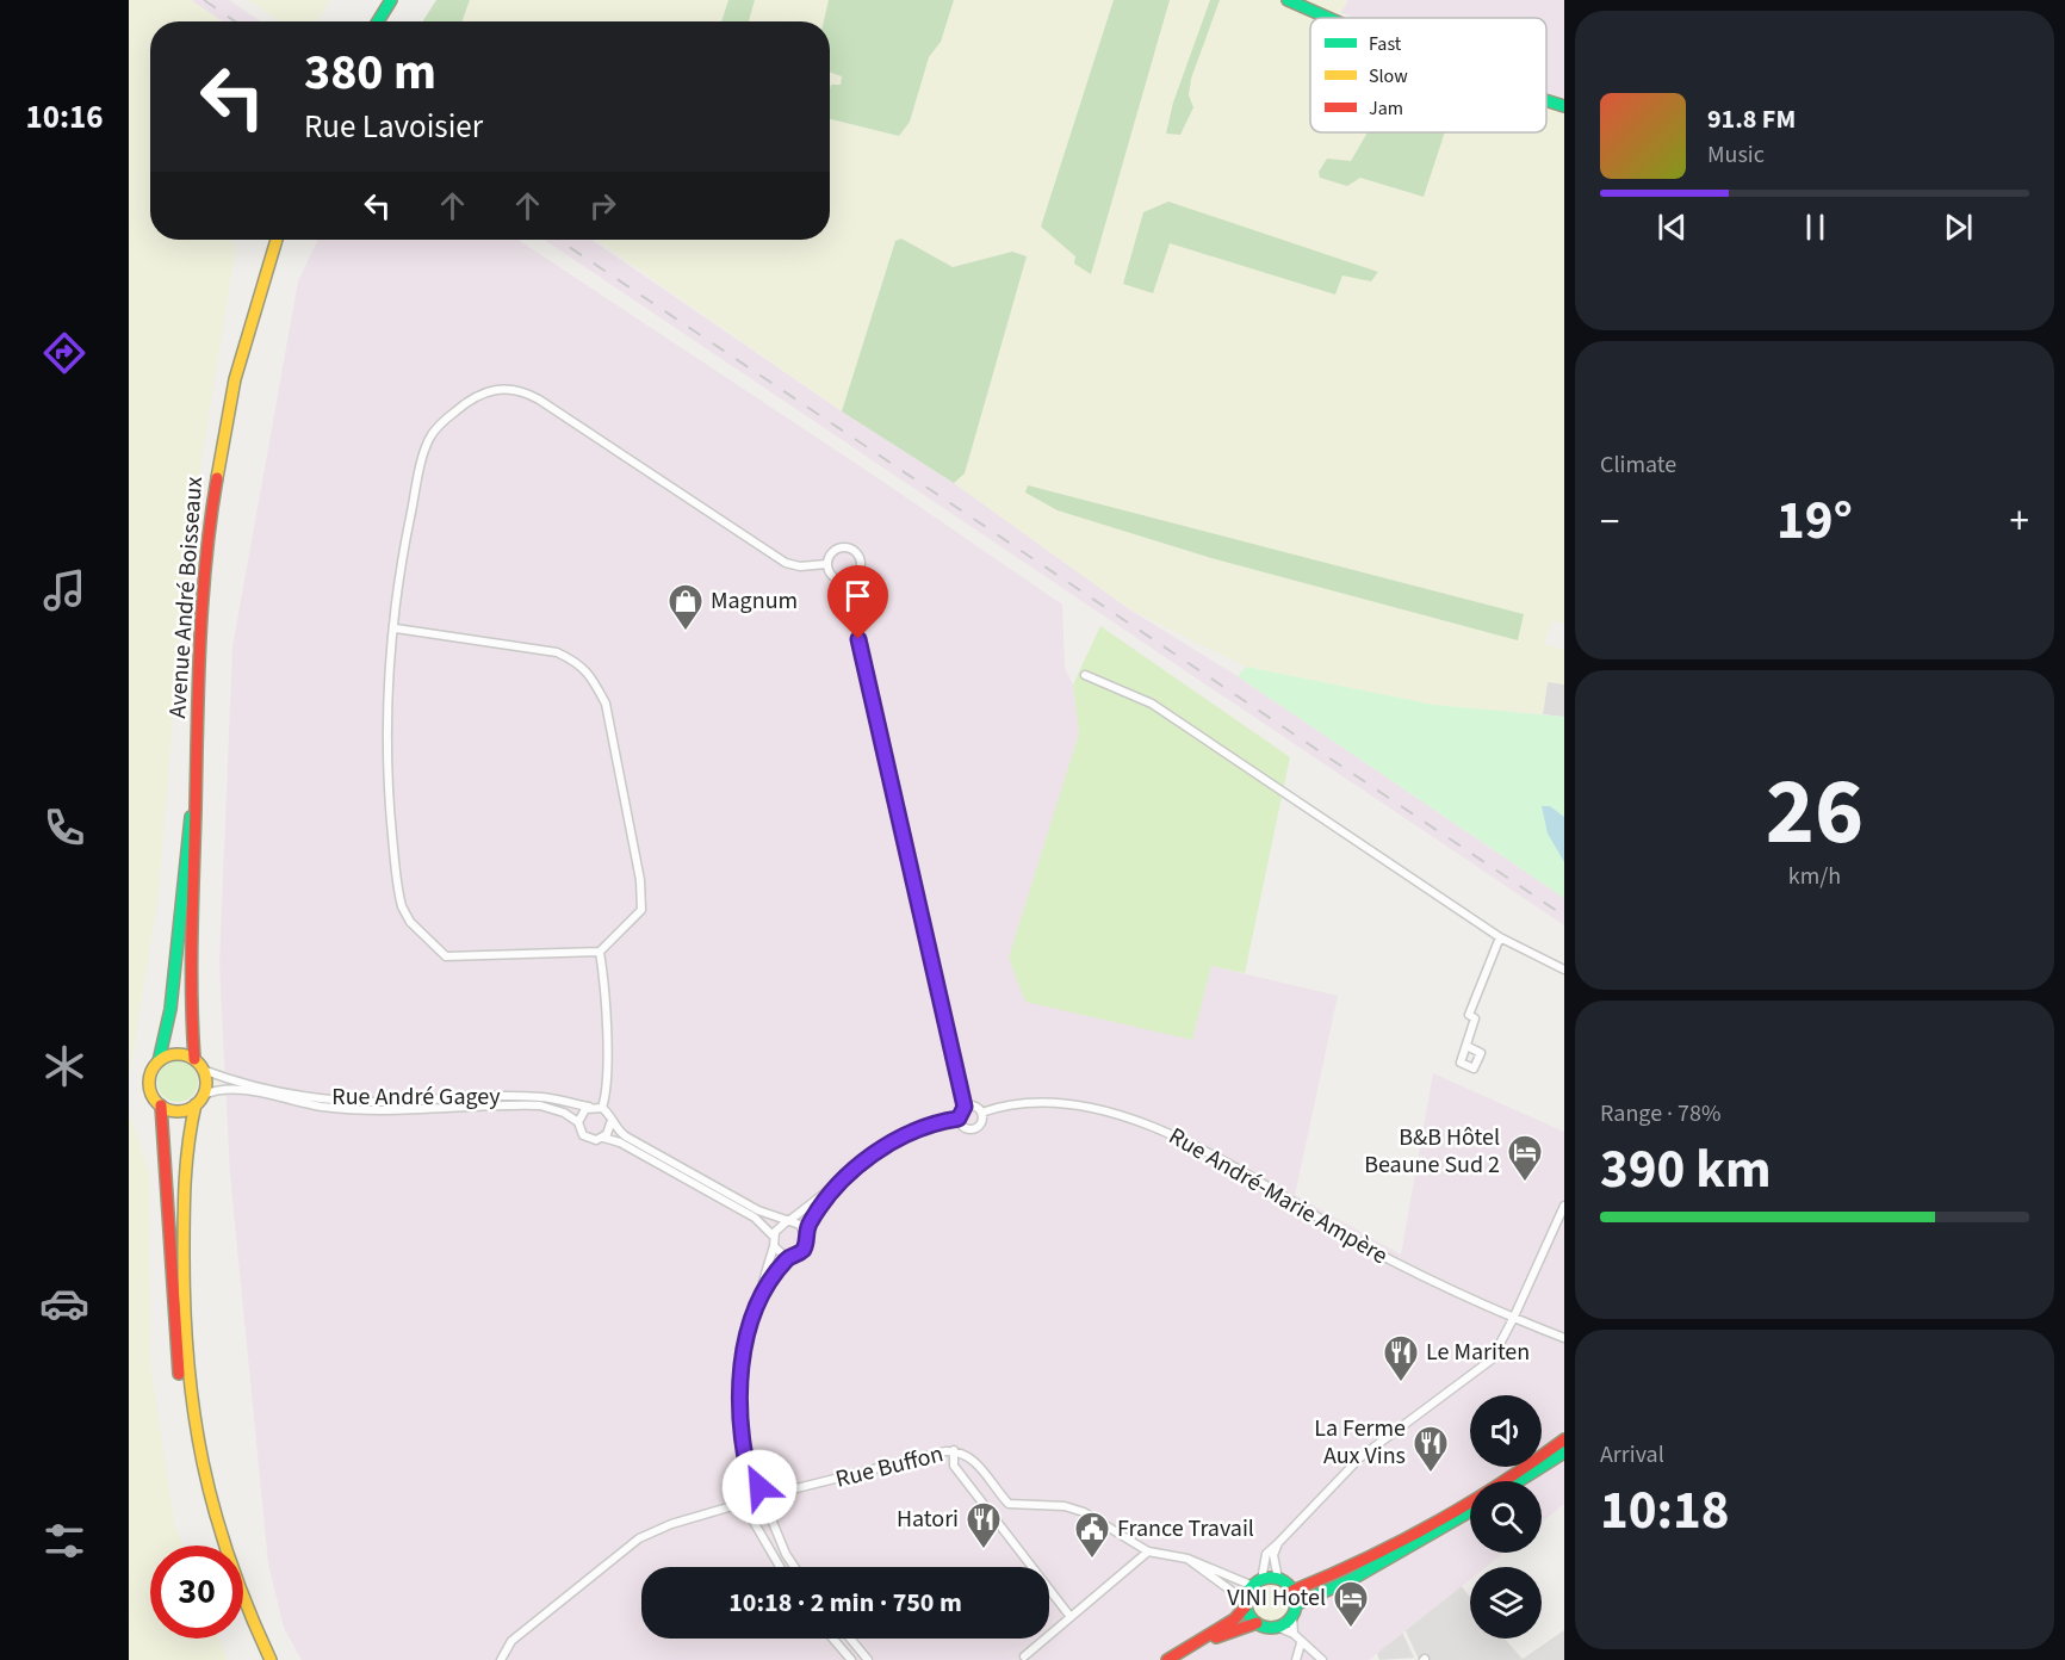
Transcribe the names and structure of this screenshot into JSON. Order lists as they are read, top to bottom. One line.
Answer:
{"streets":{"main road":["Avenue André Boisseaux"],"street":["Rue André Gagey","Rue André-Marie Ampère","Rue Buffon"]},"crossings":[["Avenue André Boisseaux","Rue André Gagey"],["Rue André-Marie Ampère","Rue Buffon"]],"places":{"shop":["Magnum"],"hotel":["B&B Hôtel Beaune Sud 2","VINI Hotel"],"restaurant":["Le Mariten","La Ferme Aux Vins","Hatori"],"public building":["France Travail"]},"legend":["Fast","Slow","Jam"],"page":{"tabs":"10:16","turn":["380 m","Rue Lavoisier"],"song":["91.8 FM","Music"],"tile":["Climate",["26","km/h"],["Range · 78%","390 km"],["Arrival","10:18"]],"heat":["−","19°","+"],"limit":"30","trip":"10:18 · 2 min · 750 m"}}
